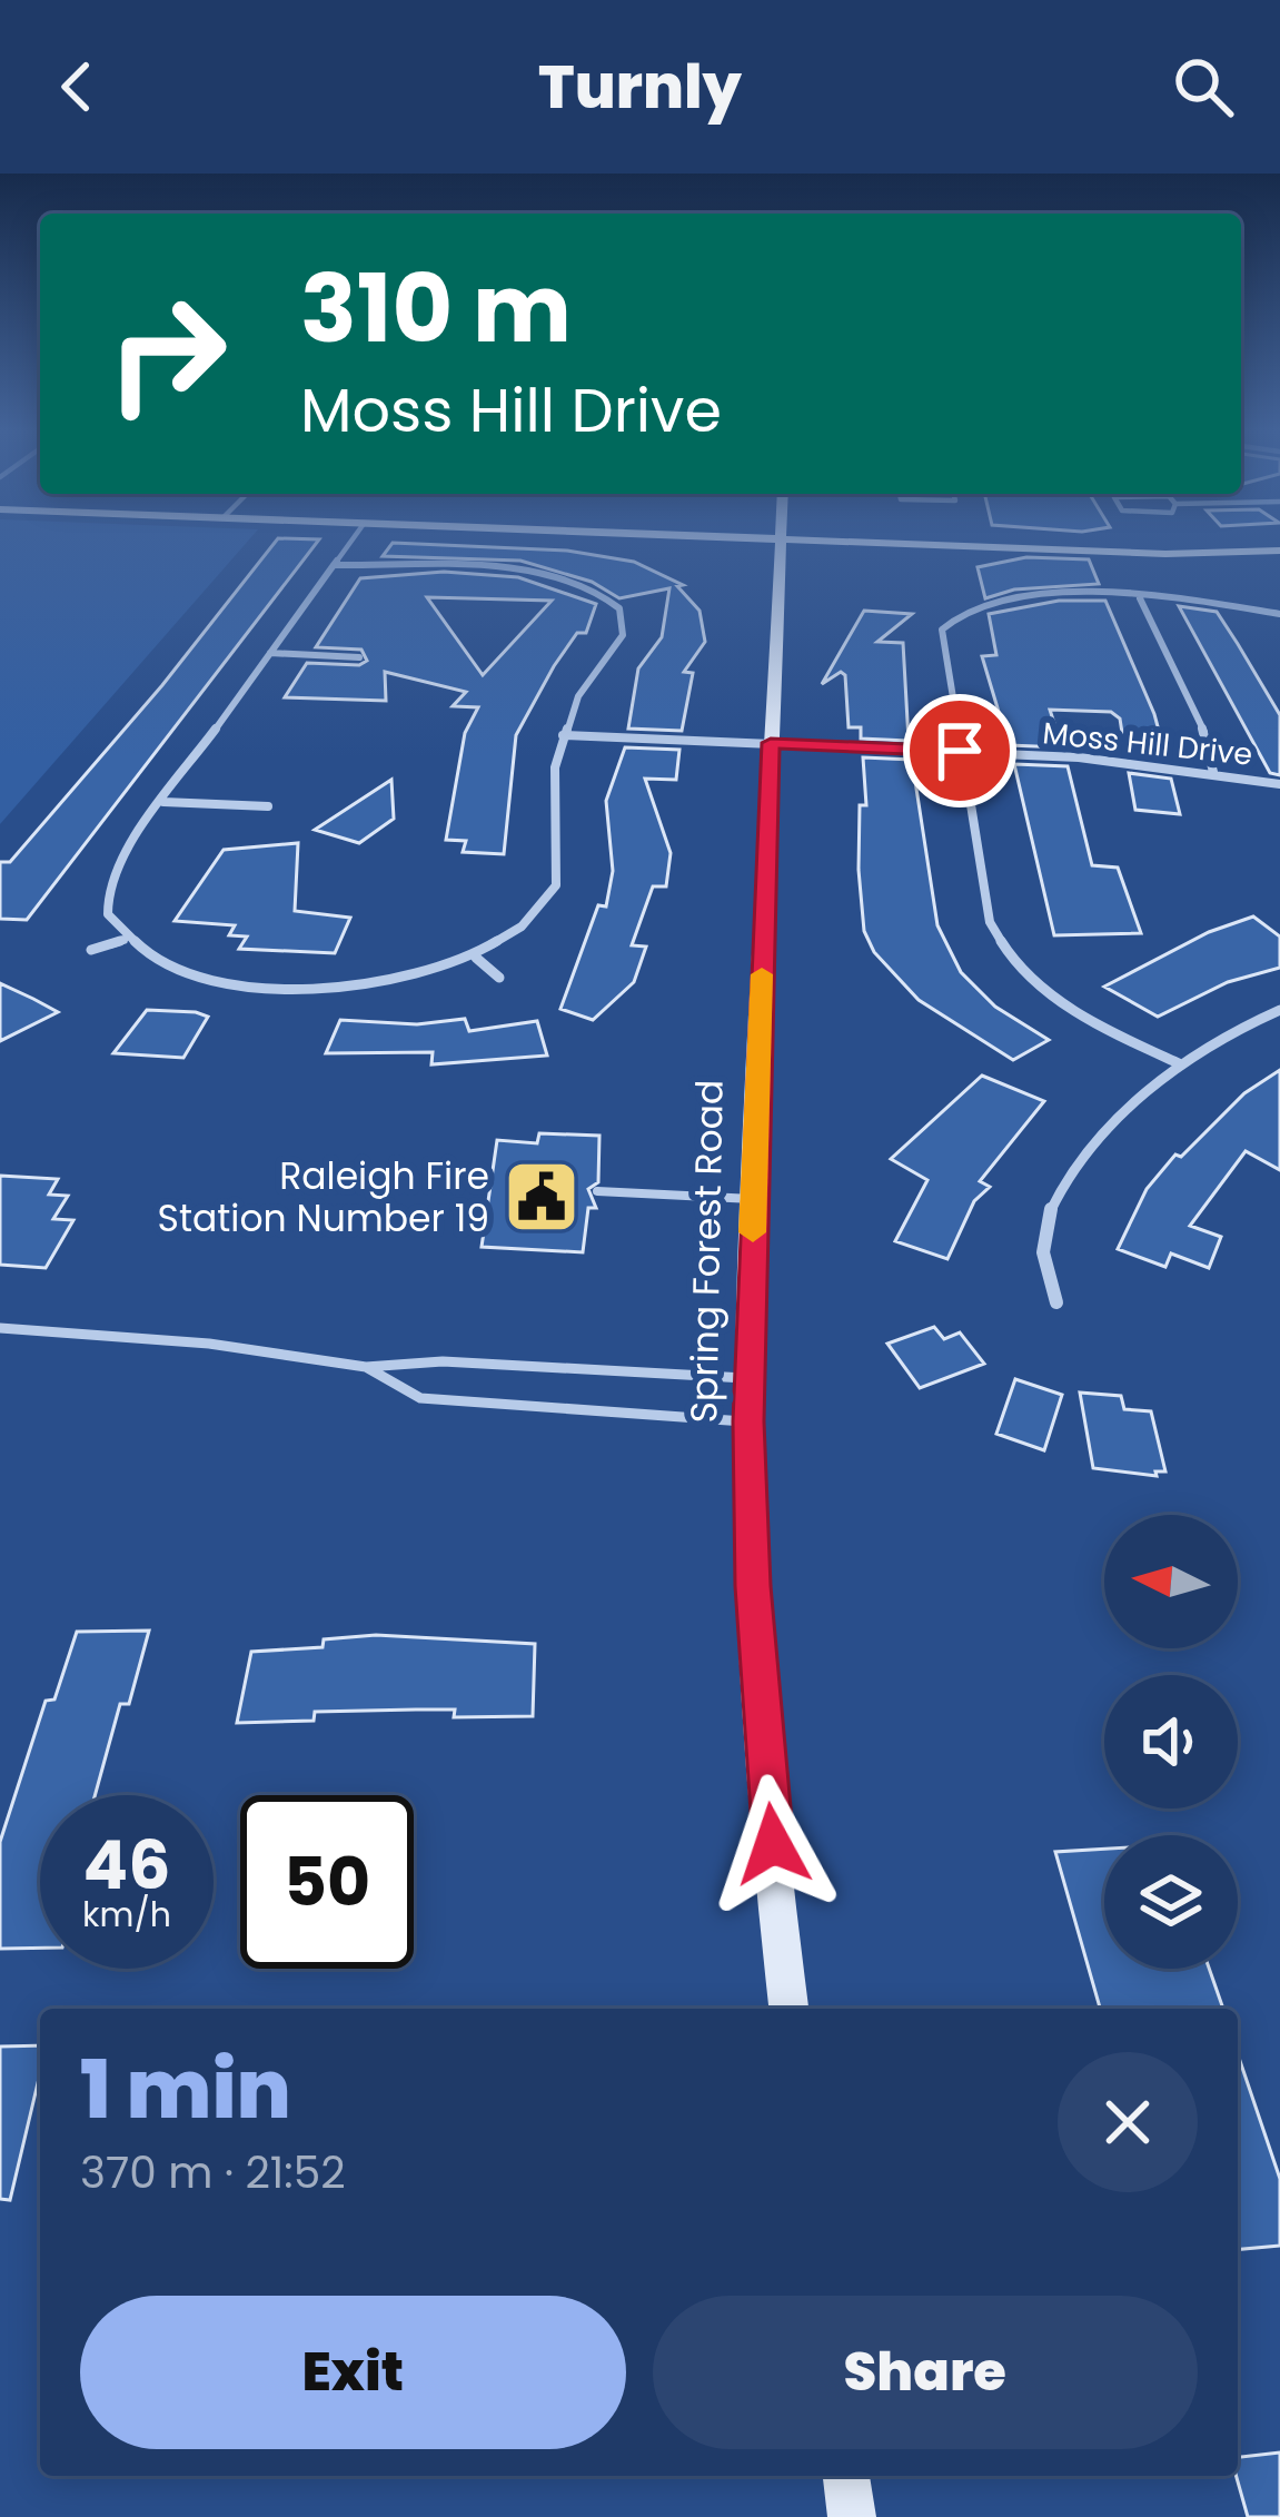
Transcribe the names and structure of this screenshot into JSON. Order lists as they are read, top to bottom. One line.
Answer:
{"streets":{"main road":["Spring Forest Road"],"street":["Moss Hill Drive"]},"crossings":[["Moss Hill Drive","Spring Forest Road"]],"places":{"public building":["Raleigh Fire Station Number 19"]},"north":"left","page":{"header":"Turnly","turn":["310 m","Moss Hill Drive"],"speed":"46 km/h","limit":"50","heading":["1 min","370 m · 21:52"],"buttons":["Exit","Share"]}}
